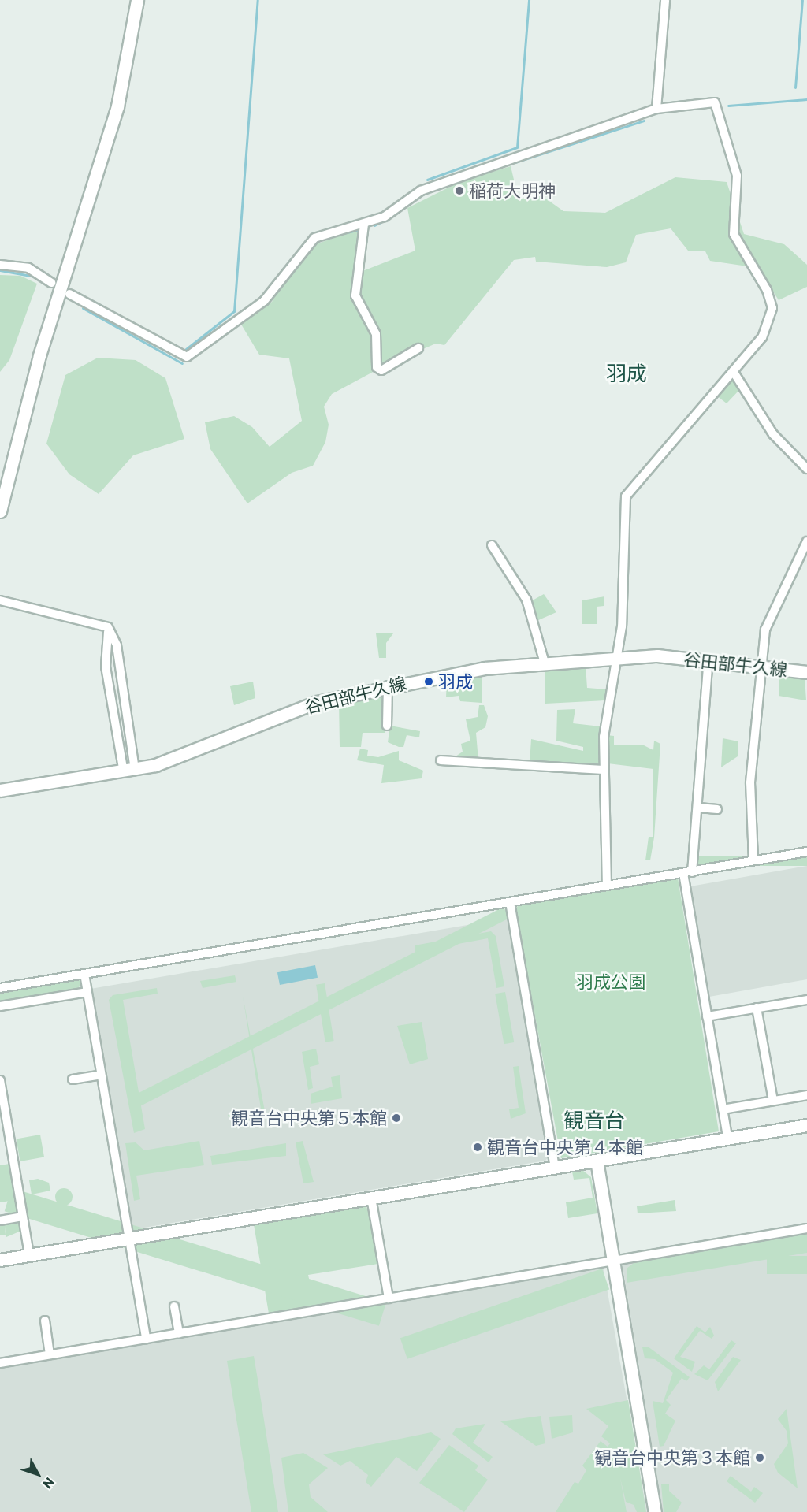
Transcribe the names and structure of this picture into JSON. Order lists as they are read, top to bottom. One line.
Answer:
{"streets":{"street":["谷田部牛久線"]},"districts":["羽成","観音台"],"parks":["羽成公園"],"places":["稲荷大明神","羽成","観音台中央第５本館","観音台中央第４本館","観音台中央第３本館"],"north":"bottom right"}
